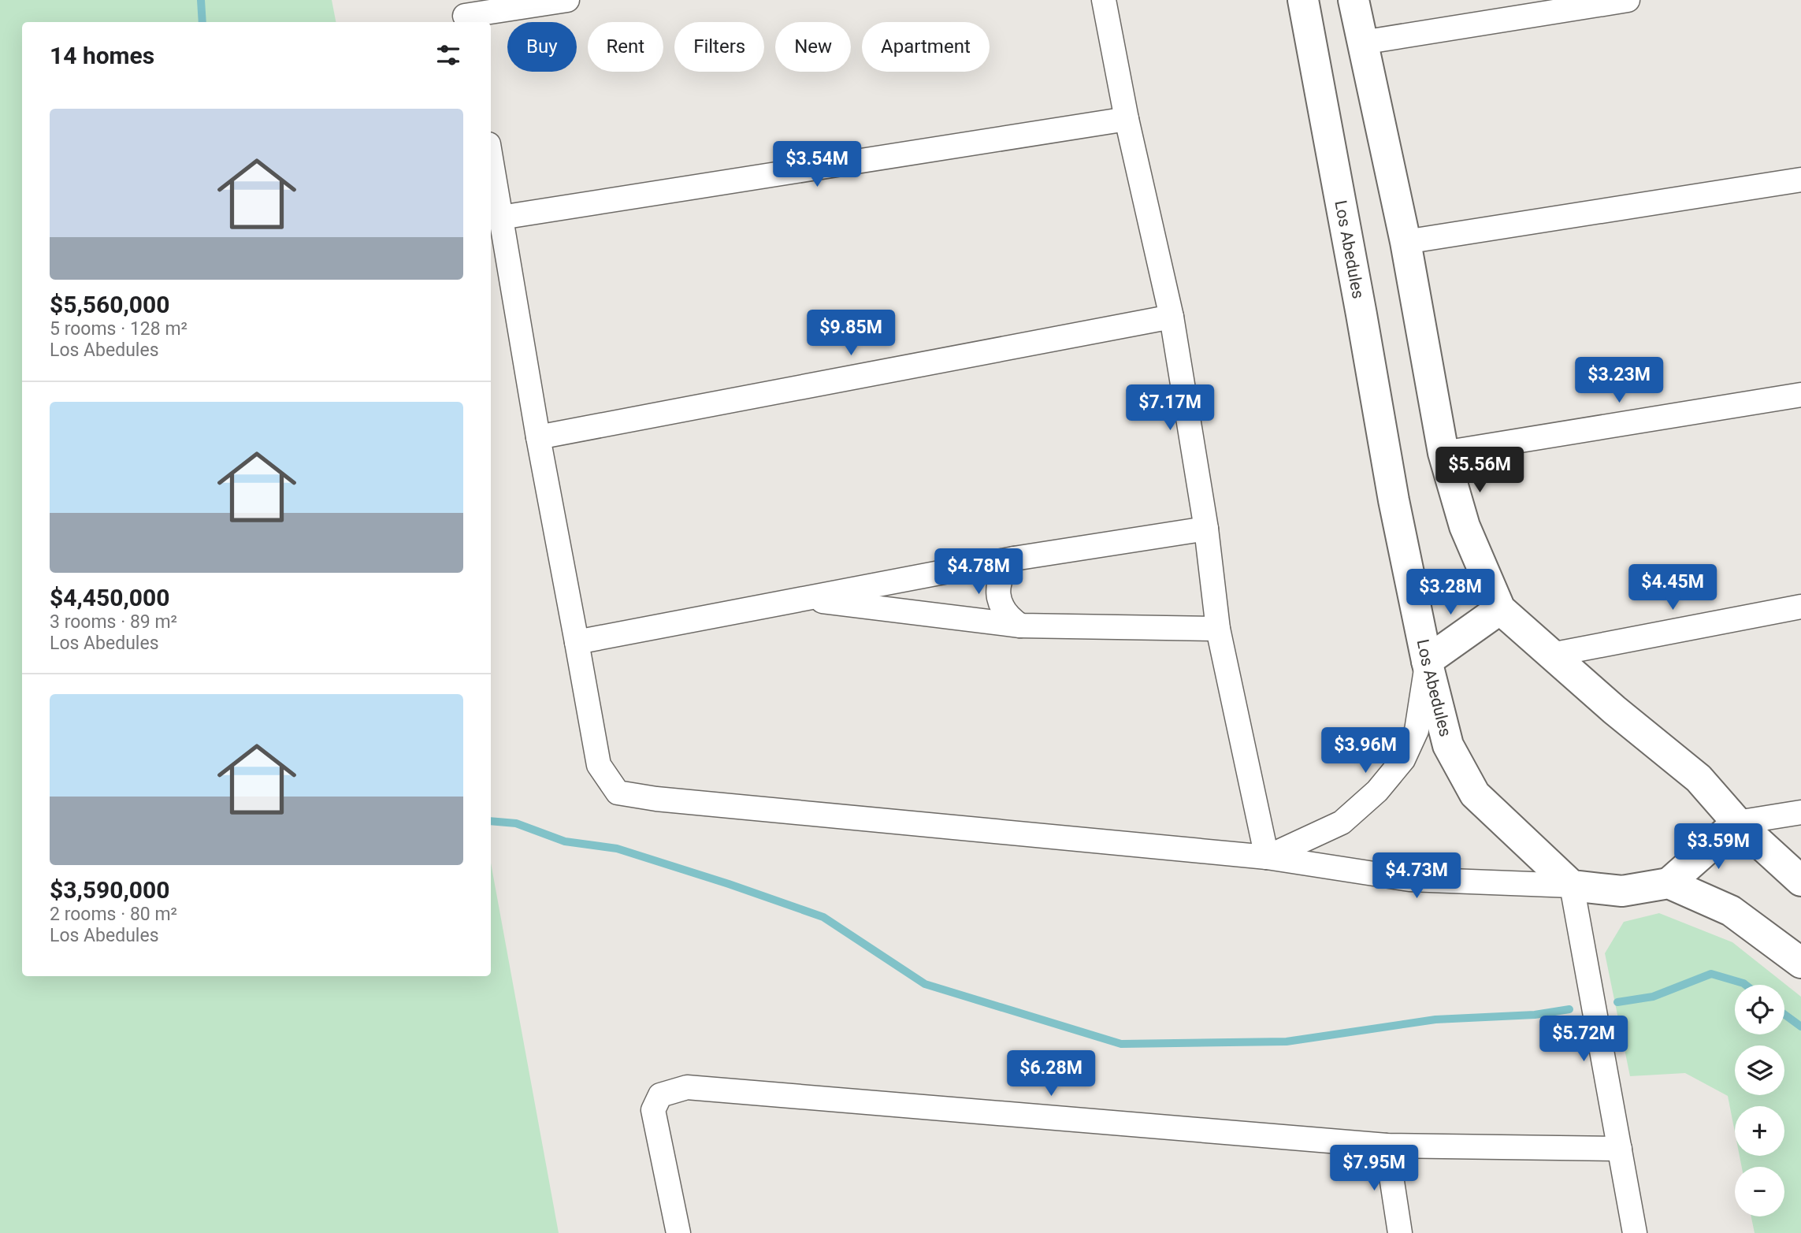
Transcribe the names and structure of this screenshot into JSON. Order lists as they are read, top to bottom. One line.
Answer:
{"streets":{"street":["Los Abedules"]},"page":{"chip":["Buy","Rent","Filters","New","Apartment"],"heading":"14 homes","list":[{"name":"$5,560,000","note":"5 rooms · 128 m² · Los Abedules"},{"name":"$4,450,000","note":"3 rooms · 89 m² · Los Abedules"},{"name":"$3,590,000","note":"2 rooms · 80 m² · Los Abedules"}],"price":["$3.54M","$9.85M","$3.23M","$7.17M","$5.56M","$4.78M","$4.45M","$3.28M","$3.96M","$3.59M","$4.73M","$5.72M","$6.28M","$7.95M"],"map_buttons":["+","−"]}}
